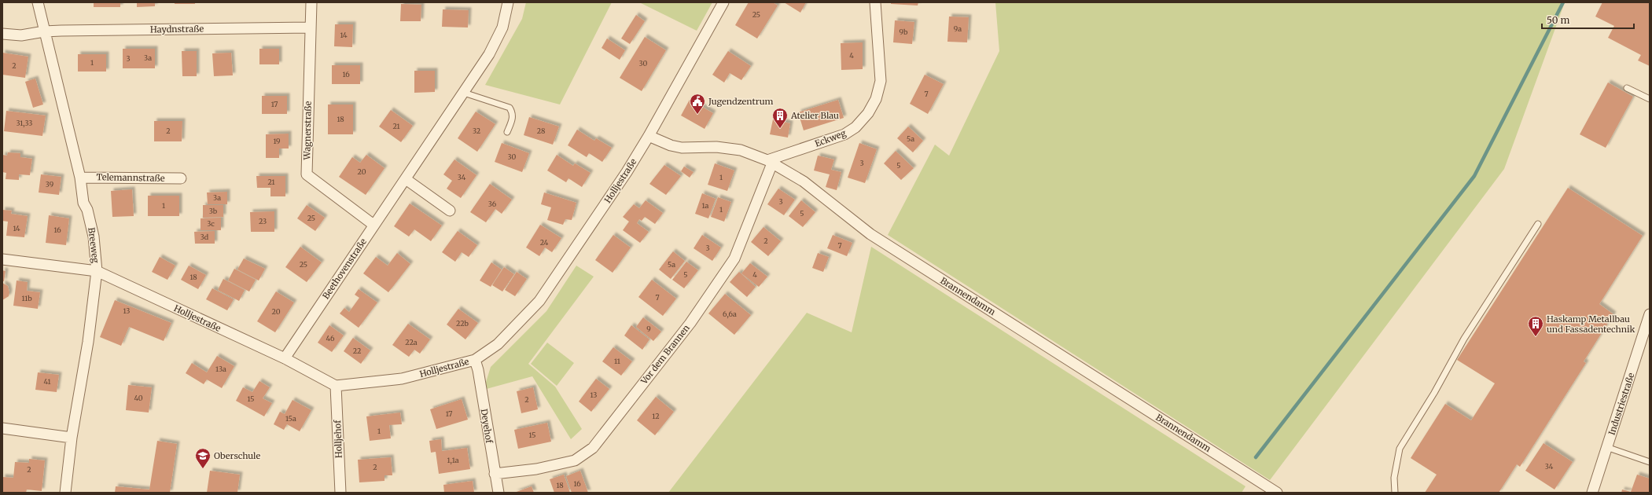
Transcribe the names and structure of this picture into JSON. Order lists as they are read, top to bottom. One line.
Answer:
{"streets":{"street":["Haydnstraße","Wagnerstraße","Eckweg","Telemannstraße","Holljestraße","Breeweg","Beethovenstraße","Brannendamm","Vor dem Brannen","Industriestraße","Deyehof","Holljehof"]},"crossings":[["Haydnstraße","Wagnerstraße"],["Haydnstraße","Breeweg"],["Wagnerstraße","Beethovenstraße"],["Eckweg","Brannendamm"],["Eckweg","Vor dem Brannen"],["Telemannstraße","Breeweg"],["Holljestraße","Breeweg"],["Holljestraße","Beethovenstraße"],["Holljestraße","Brannendamm"],["Holljestraße","Deyehof"],["Holljestraße","Holljehof"],["Brannendamm","Vor dem Brannen"],["Vor dem Brannen","Deyehof"]],"places":{"public building":["Jugendzentrum"],"building":["Atelier Blau","Haskamp Metallbau und Fassadentechnik"],"school or university":["Oberschule"]},"house_numbers":["25","9a","9b","14","4","3a","3","1","30","2","16","7","17","18","31,33","21","2","32","28","5a","19","30","3","5","20","34","1","21","39","3a","3","36","1","1a","1","3b","5","25","23","3c","14","16","3d","2","24","7","3","25","5a","5","4","18","7","11b","13","20","6,6a","22b","9","46","22a","22","11","13a","41","13","40","15","2","17","12","15a","1","15","1,1a","34","2","2","16","18"],"scale_bar":"50 m"}
